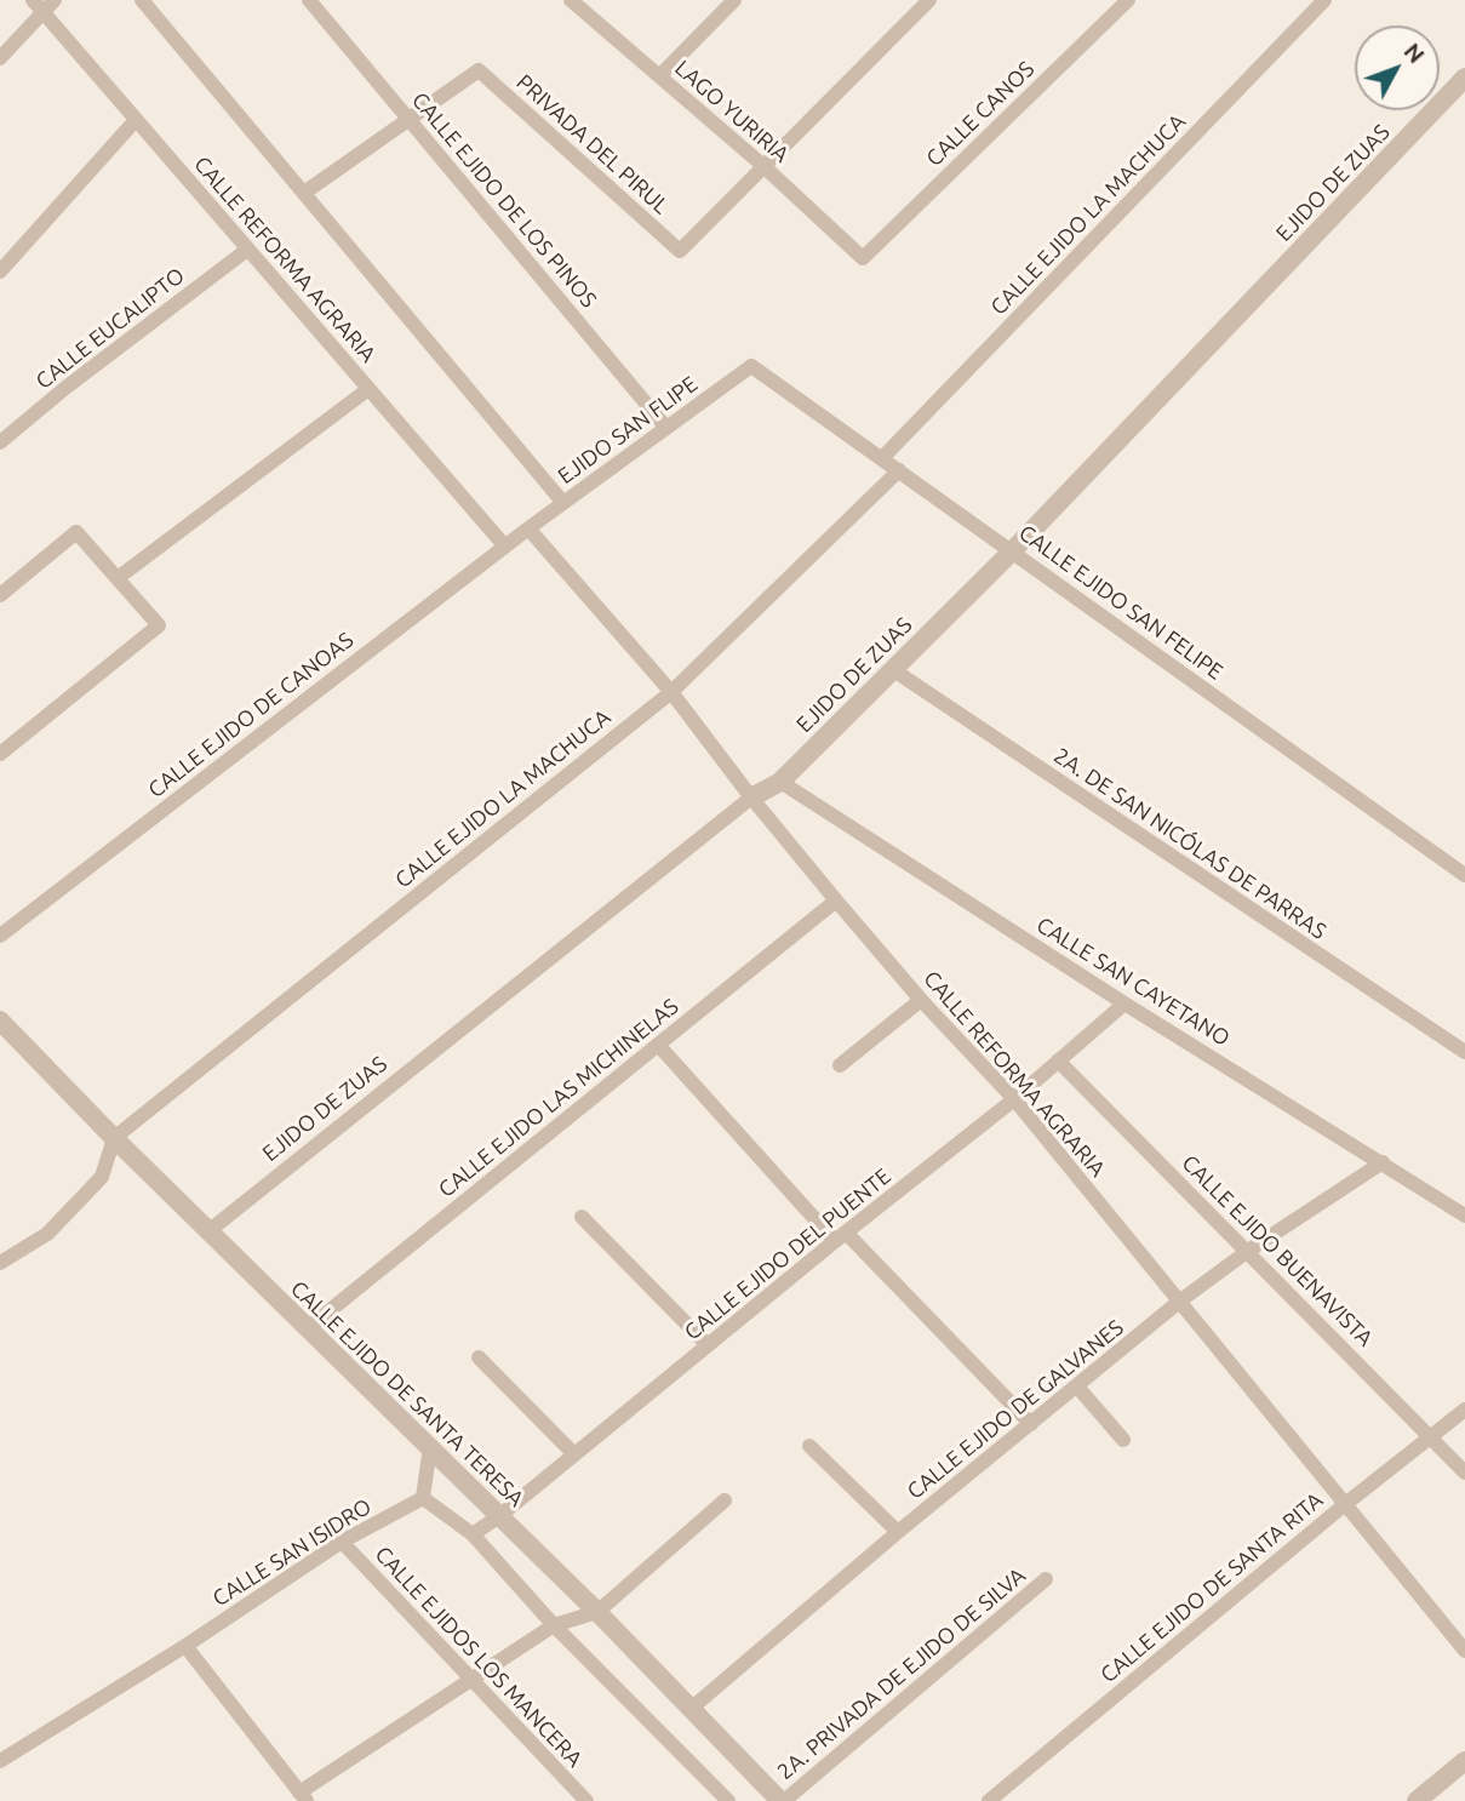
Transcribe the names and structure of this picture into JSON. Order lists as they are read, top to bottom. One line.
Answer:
{"streets":{"street":["LAGO YURIRIA","CALLE CANOS","PRIVADA DEL PIRUL","EJIDO DE ZUAS","CALLE EJIDO DE LOS PINOS","CALLE EJIDO LA MACHUCA","CALLE REFORMA AGRARIA","CALLE EUCALIPTO","EJIDO SAN FLIPE","CALLE EJIDO SAN FELIPE","CALLE EJIDO DE CANOAS","2A. DE SAN NICÓLAS DE PARRAS","CALLE SAN CAYETANO","CALLE EJIDO LAS MICHINELAS","CALLE EJIDO BUENAVISTA","CALLE EJIDO DEL PUENTE","CALLE EJIDO DE SANTA TERESA","CALLE EJIDO DE GALVANES","CALLE SAN ISIDRO","CALLE EJIDO DE SANTA RITA","CALLE EJIDOS LOS MANCERA","2A. PRIVADA DE EJIDO DE SILVA"]},"crossings":[["LAGO YURIRIA","CALLE CANOS"],["LAGO YURIRIA","PRIVADA DEL PIRUL"],["PRIVADA DEL PIRUL","CALLE EJIDO DE LOS PINOS"],["EJIDO DE ZUAS","CALLE REFORMA AGRARIA"],["EJIDO DE ZUAS","CALLE EJIDO SAN FELIPE"],["EJIDO DE ZUAS","2A. DE SAN NICÓLAS DE PARRAS"],["EJIDO DE ZUAS","CALLE SAN CAYETANO"],["EJIDO DE ZUAS","CALLE EJIDO DE SANTA TERESA"],["CALLE EJIDO DE LOS PINOS","EJIDO SAN FLIPE"],["CALLE EJIDO LA MACHUCA","CALLE REFORMA AGRARIA"],["CALLE EJIDO LA MACHUCA","CALLE EJIDO SAN FELIPE"],["CALLE EJIDO LA MACHUCA","CALLE EJIDO DE SANTA TERESA"],["CALLE REFORMA AGRARIA","CALLE EUCALIPTO"],["CALLE REFORMA AGRARIA","EJIDO SAN FLIPE"],["CALLE REFORMA AGRARIA","CALLE EJIDO DE CANOAS"],["CALLE REFORMA AGRARIA","CALLE EJIDO LAS MICHINELAS"],["CALLE REFORMA AGRARIA","CALLE EJIDO DEL PUENTE"],["CALLE REFORMA AGRARIA","CALLE EJIDO DE GALVANES"],["CALLE REFORMA AGRARIA","CALLE EJIDO DE SANTA RITA"],["EJIDO SAN FLIPE","CALLE EJIDO SAN FELIPE"],["EJIDO SAN FLIPE","CALLE EJIDO DE CANOAS"],["CALLE SAN CAYETANO","CALLE EJIDO DEL PUENTE"],["CALLE SAN CAYETANO","CALLE EJIDO DE GALVANES"],["CALLE EJIDO LAS MICHINELAS","CALLE EJIDO DE SANTA TERESA"],["CALLE EJIDO BUENAVISTA","CALLE EJIDO DEL PUENTE"],["CALLE EJIDO BUENAVISTA","CALLE EJIDO DE GALVANES"],["CALLE EJIDO BUENAVISTA","CALLE EJIDO DE SANTA RITA"],["CALLE EJIDO DEL PUENTE","CALLE EJIDO DE SANTA TERESA"],["CALLE EJIDO DE SANTA TERESA","CALLE EJIDO DE GALVANES"],["CALLE EJIDO DE SANTA TERESA","2A. PRIVADA DE EJIDO DE SILVA"],["CALLE SAN ISIDRO","CALLE EJIDOS LOS MANCERA"]],"north":"top right"}
